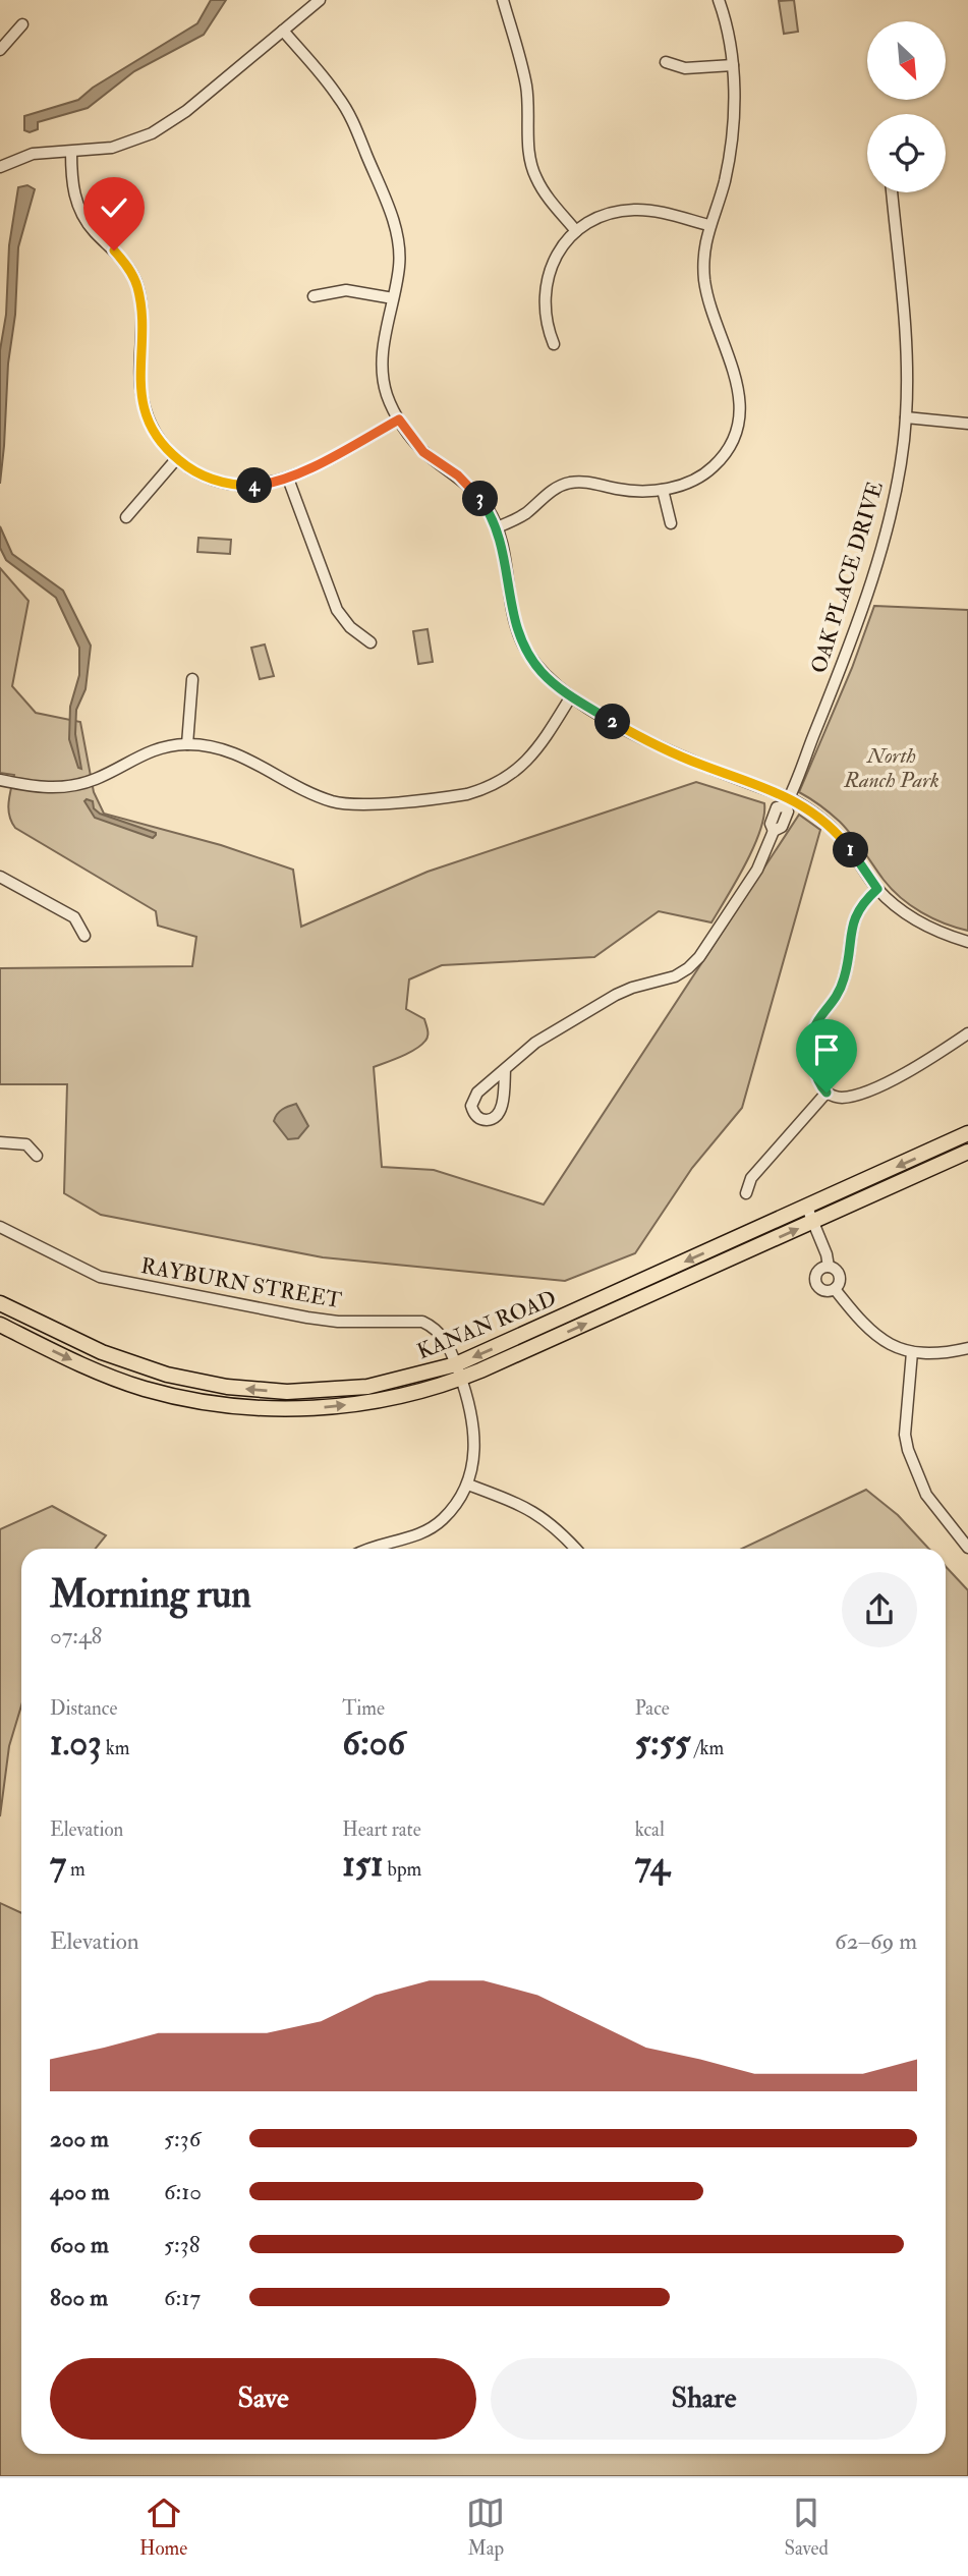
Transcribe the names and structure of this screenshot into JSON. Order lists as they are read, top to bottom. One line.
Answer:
{"streets":{"main road":["KANAN ROAD"],"street":["OAK PLACE DRIVE","RAYBURN STREET"]},"crossings":[["RAYBURN STREET","KANAN ROAD"]],"parks":["North Ranch Park"],"north":"bottom right","page":{"pins":["4","3","2","1"],"heading":["Morning run","07:48"],"stats":[["Distance","1.03 km"],["Time","6:06"],["Pace","5:55 /km"],["Elevation","7 m"],["Heart rate","151 bpm"],["kcal","74"]],"chart":["Elevation","62–69 m"],"list":[{"name":"200 m","note":"5:36"},{"name":"400 m","note":"6:10"},{"name":"600 m","note":"5:38"},{"name":"800 m","note":"6:17"}],"buttons":["Save","Share"],"tabs":["Home","Map","Saved"]}}
